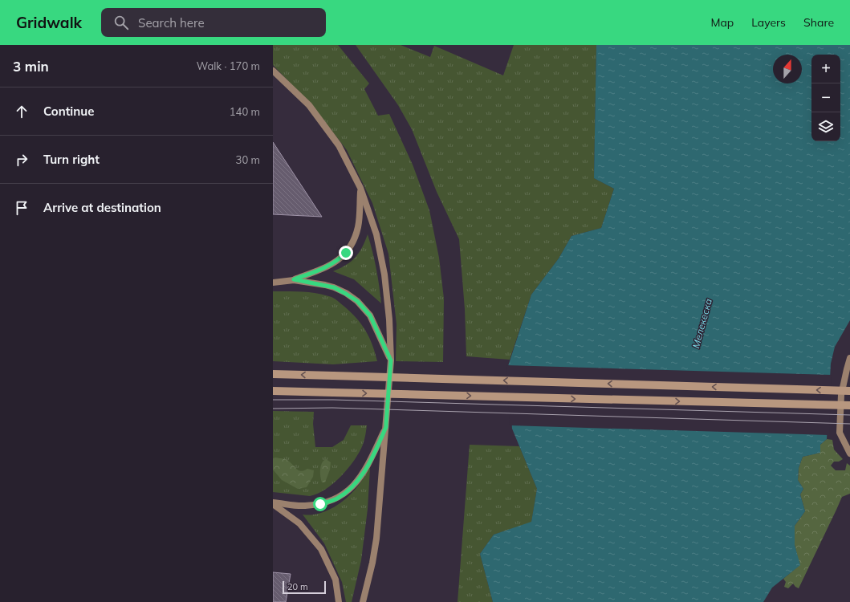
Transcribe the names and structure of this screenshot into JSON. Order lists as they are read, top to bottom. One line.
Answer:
{"water":["Мелекеска"],"scale_bar":"20 m","north":"top","page":{"header":"Gridwalk","search":"Search here","nav":["Map","Layers","Share"],"heading":["3 min","Walk · 170 m"],"map_buttons":["+","−"],"list":[["Continue","140 m"],["Turn right","30 m"],"Arrive at destination"],"scale":"20 m"}}
